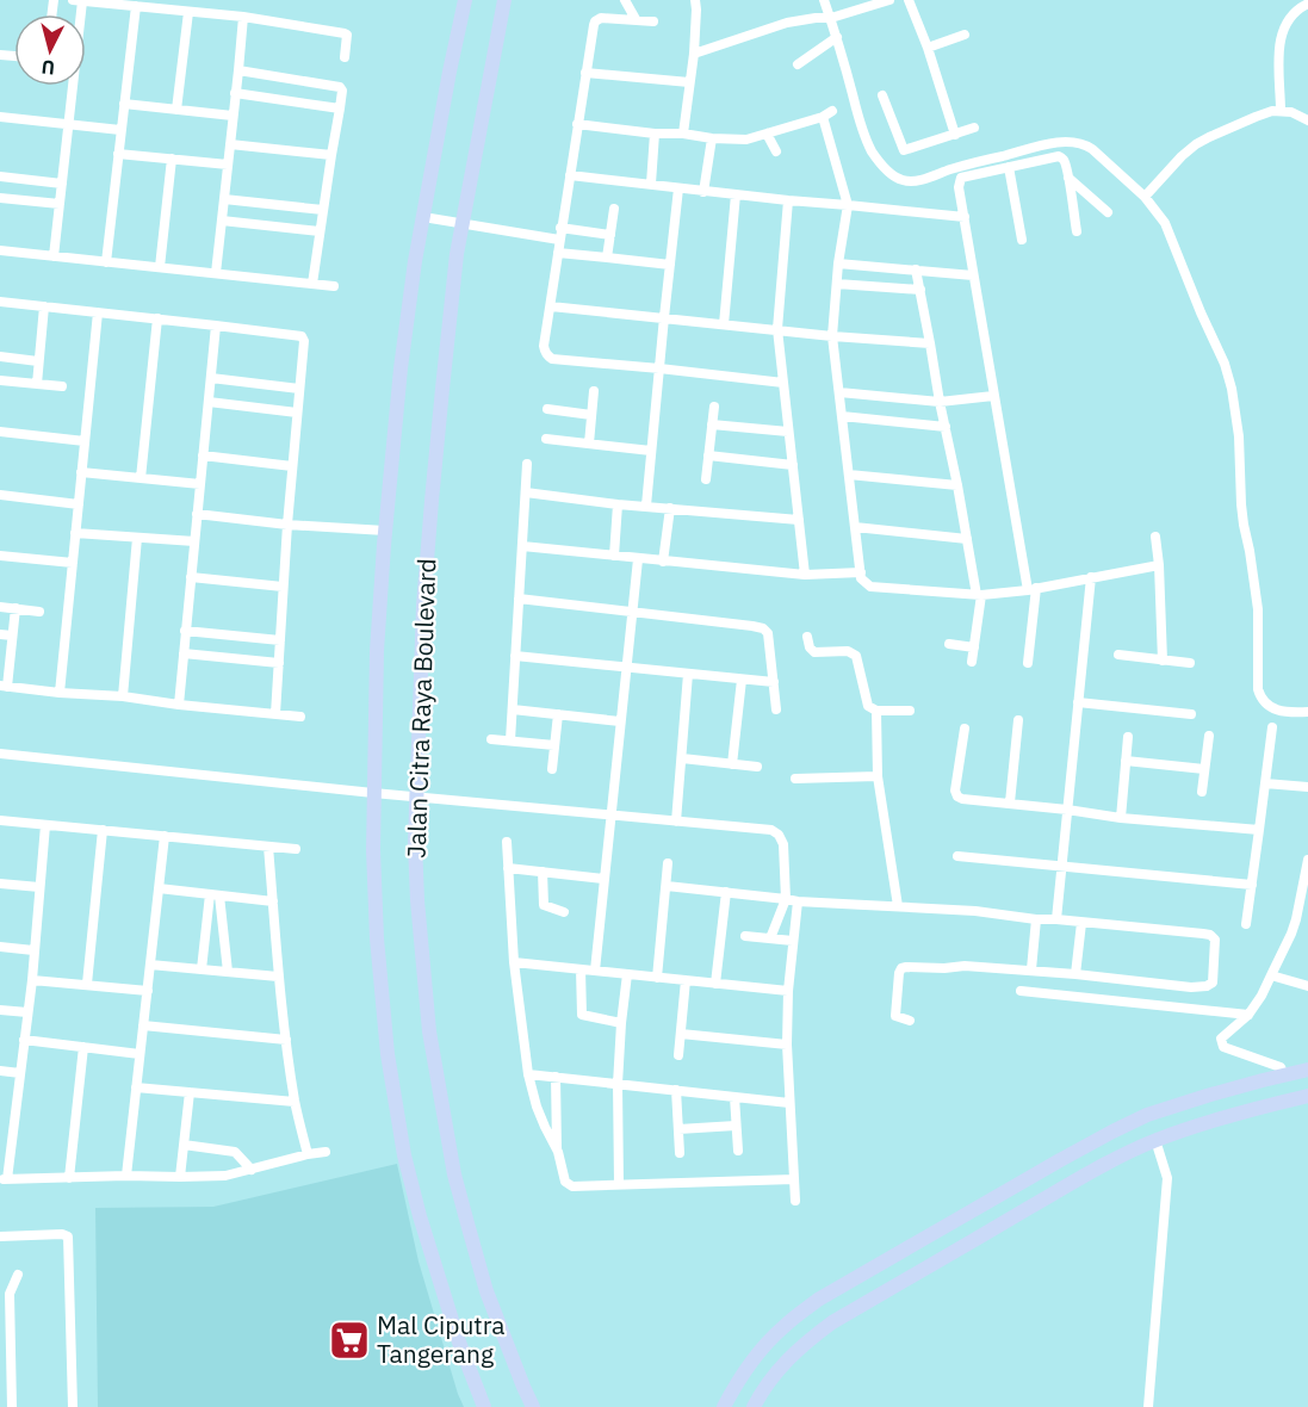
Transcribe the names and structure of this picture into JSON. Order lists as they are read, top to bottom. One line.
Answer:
{"streets":{"main road":["Jalan Citra Raya Boulevard"]},"places":{"supermarket":["Mal Ciputra Tangerang"]},"north":"bottom"}
